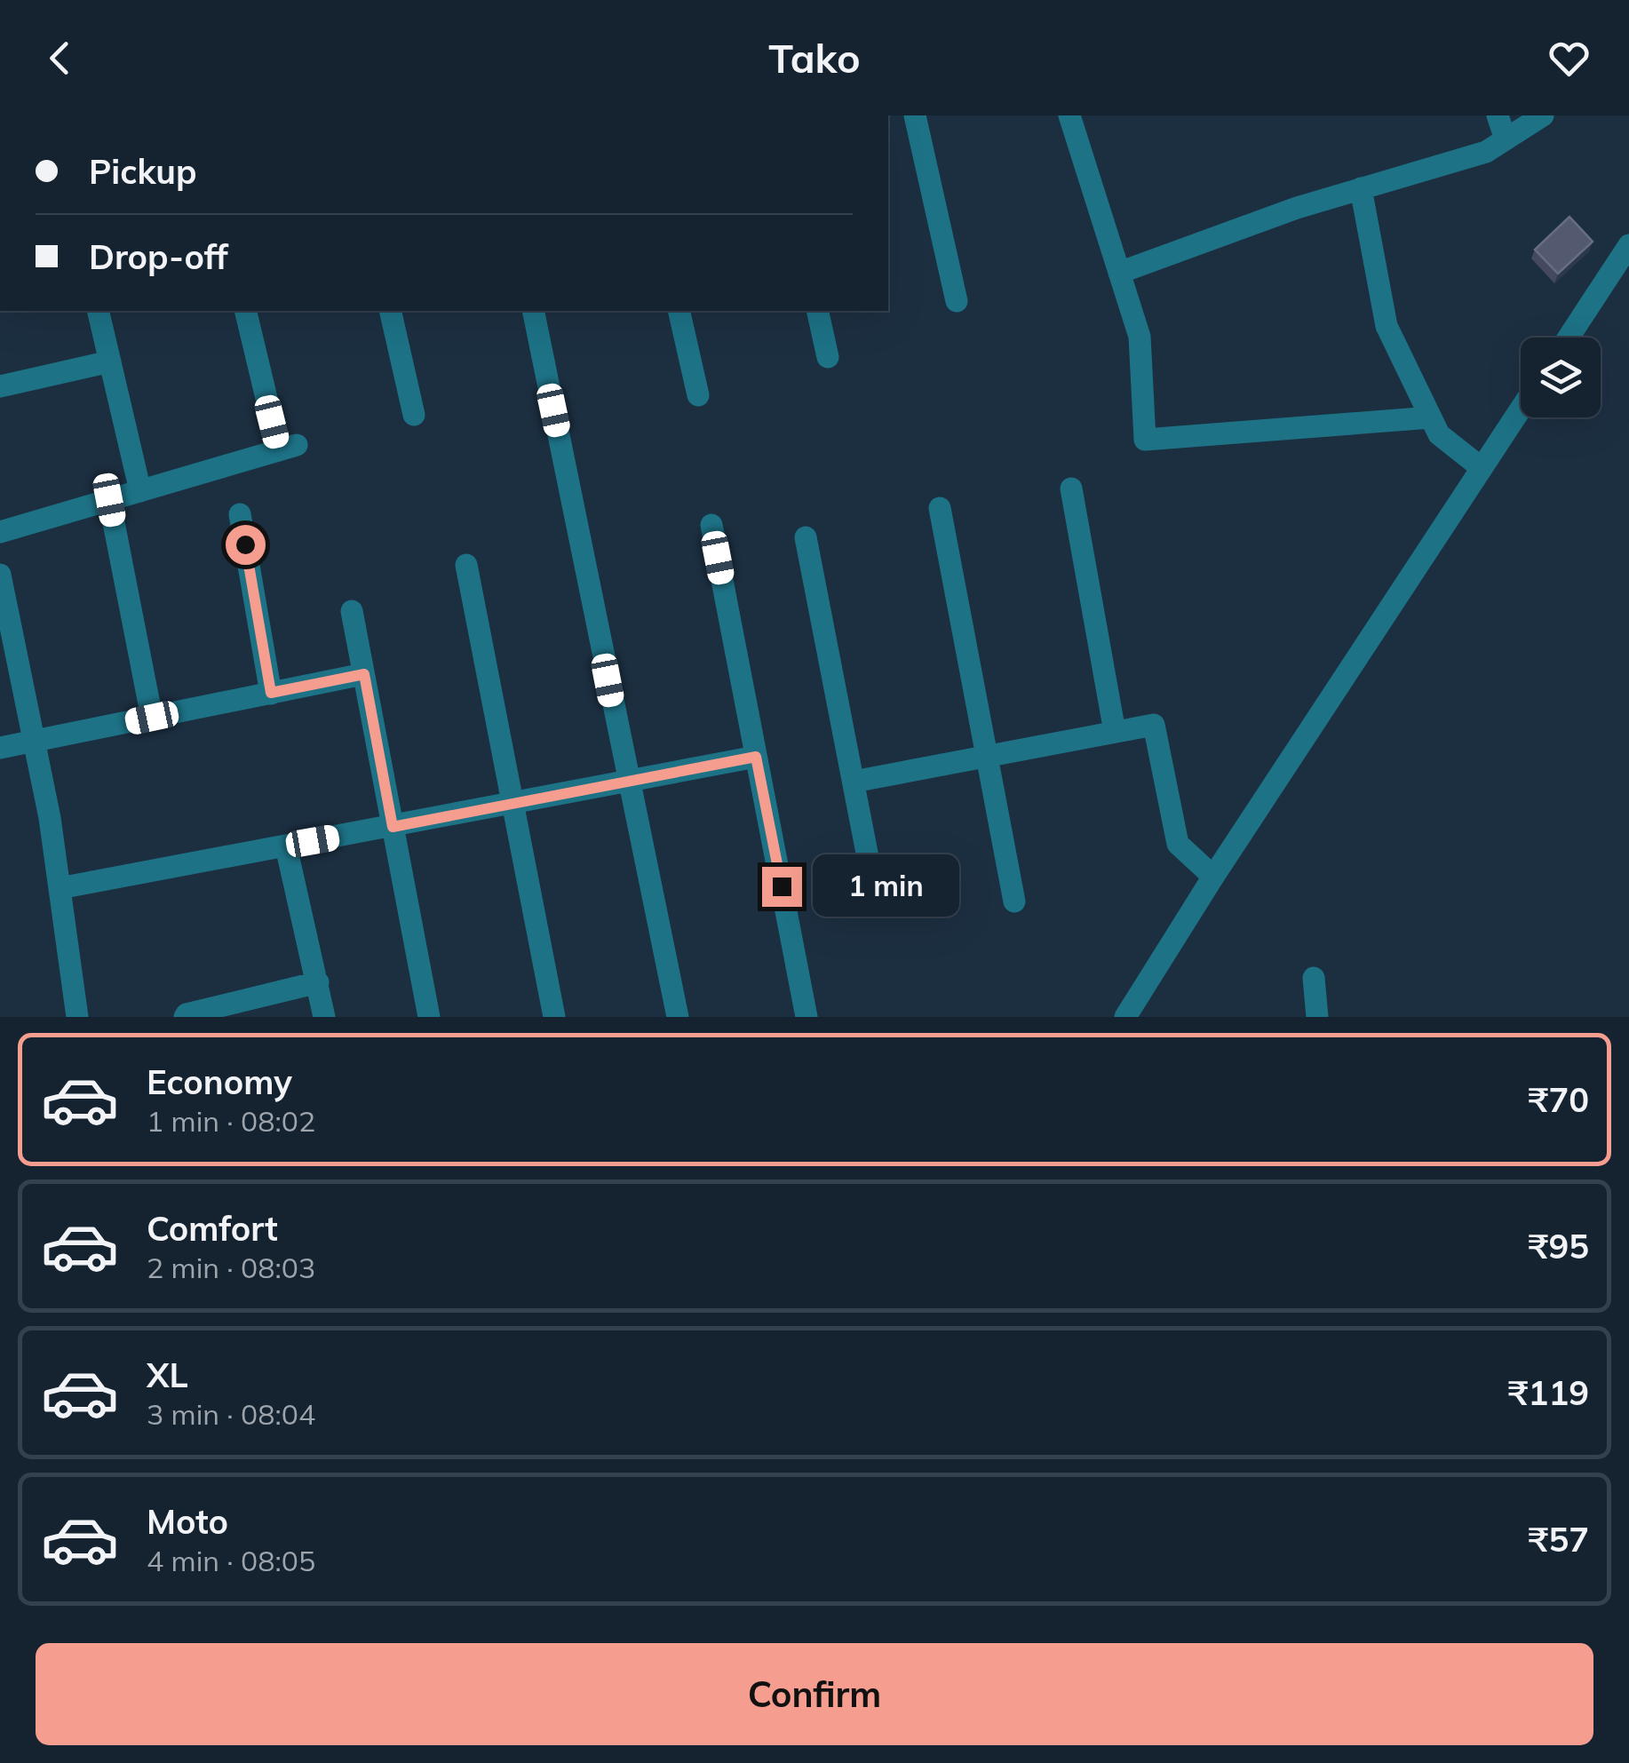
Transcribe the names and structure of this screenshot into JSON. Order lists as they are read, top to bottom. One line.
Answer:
{"page":{"header":"Tako","banner":["Pickup","Drop-off"],"bubble":"1 min","list":[{"name":"Economy","note":"1 min · 08:02","value":"₹70"},{"name":"Comfort","note":"2 min · 08:03","value":"₹95"},{"name":"XL","note":"3 min · 08:04","value":"₹119"},{"name":"Moto","note":"4 min · 08:05","value":"₹57"}],"buttons":"Confirm"}}
